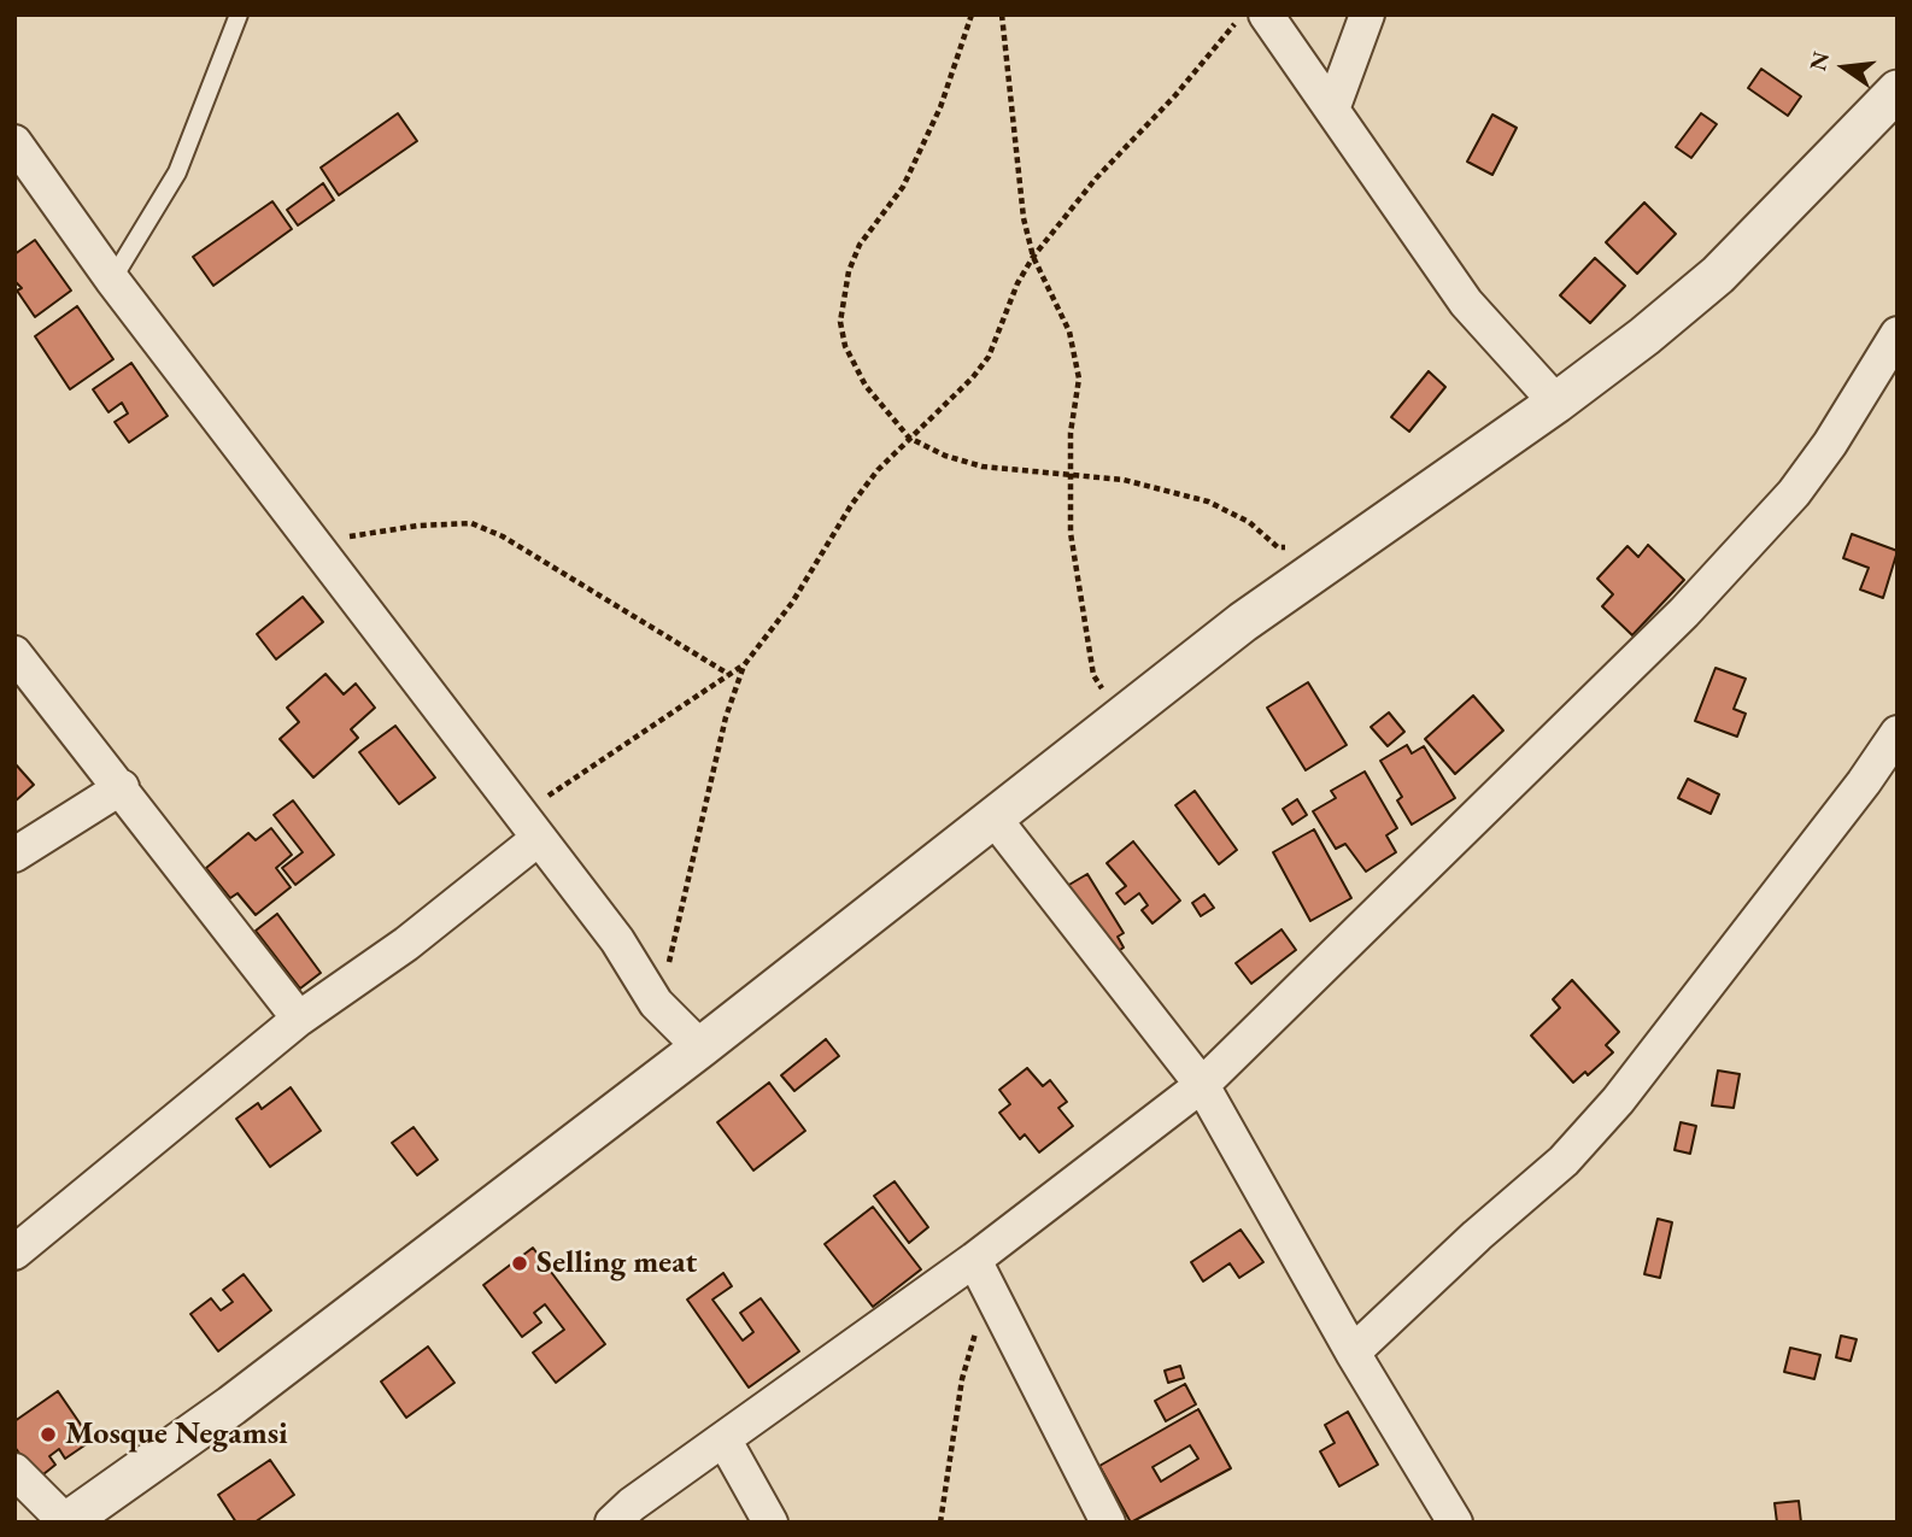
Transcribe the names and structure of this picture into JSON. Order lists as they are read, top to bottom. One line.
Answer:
{"places":["Selling meat","Mosque Negamsi"],"north":"left"}
